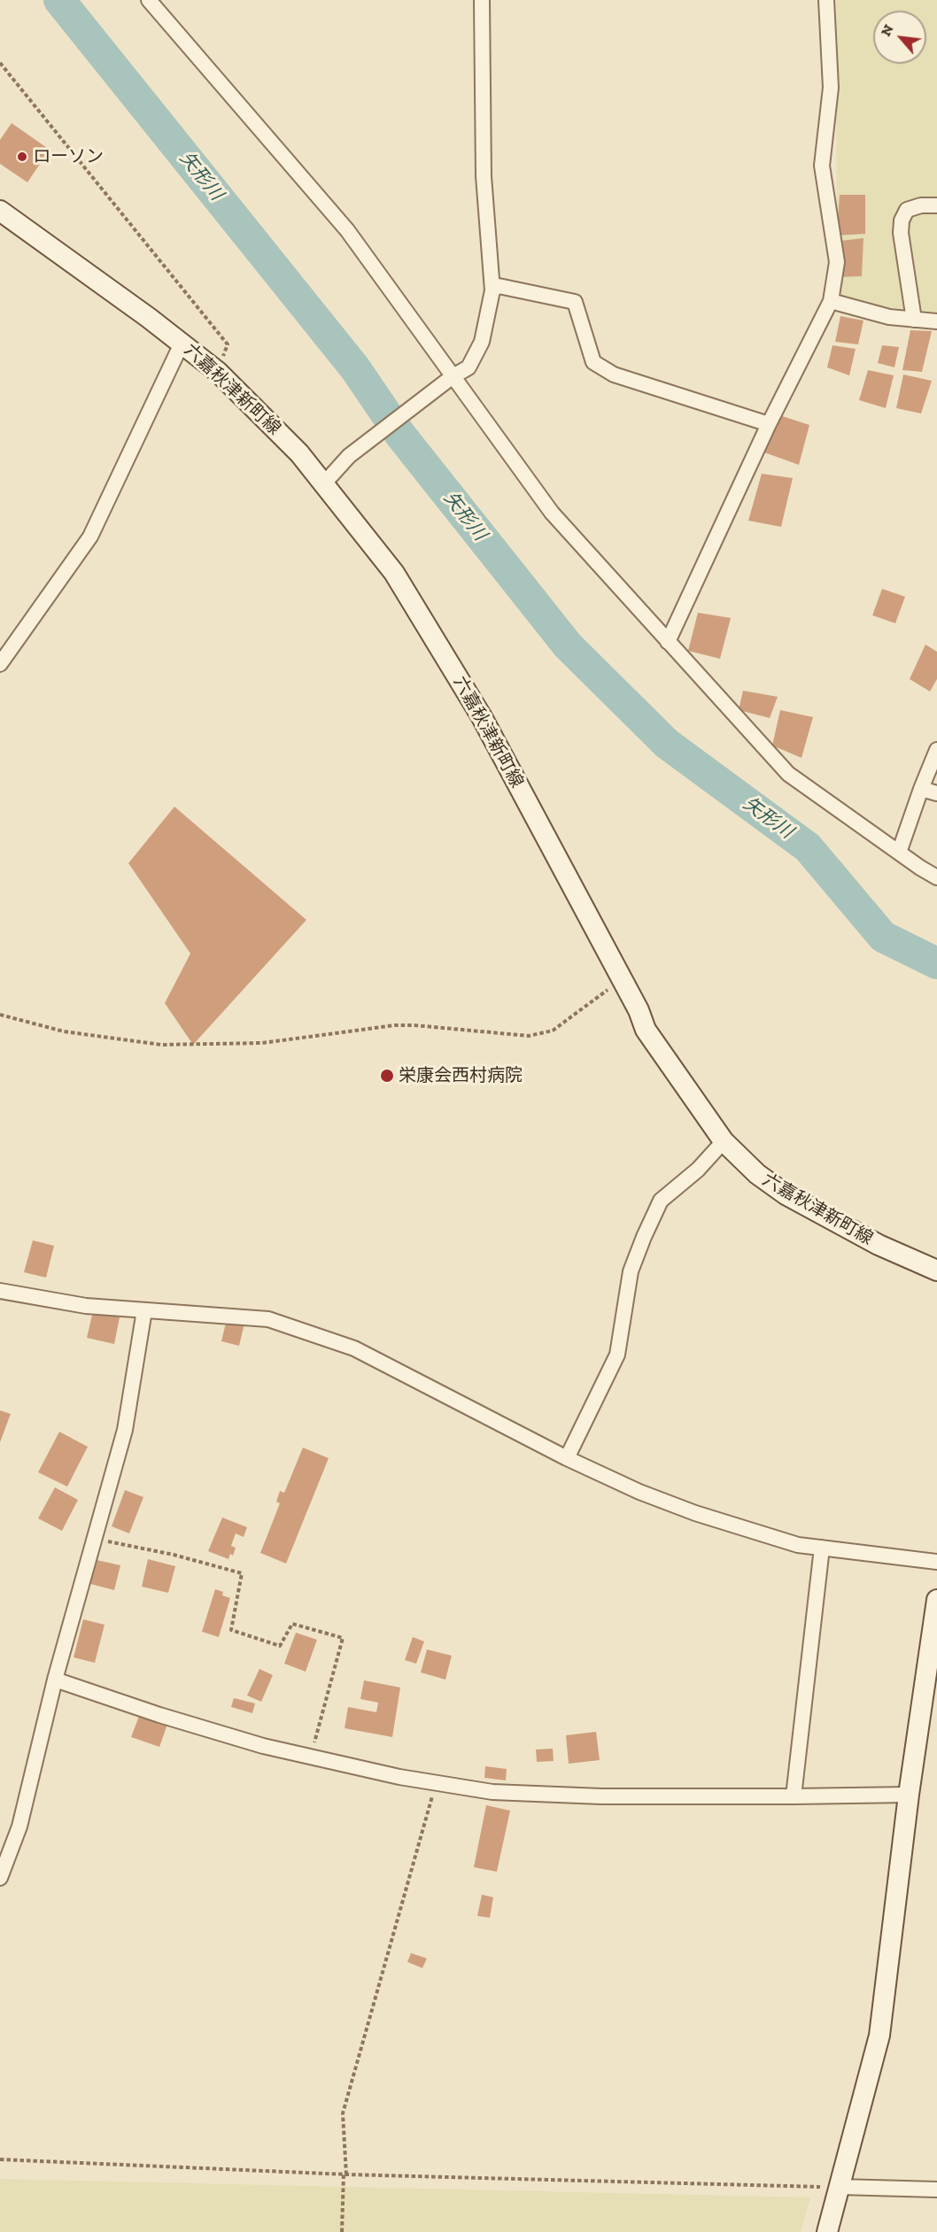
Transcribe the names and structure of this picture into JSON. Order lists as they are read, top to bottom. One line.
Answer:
{"streets":{"main road":["六嘉秋津新町線"]},"water":["矢形川"],"places":["ローソン","栄康会西村病院"],"north":"top left"}
